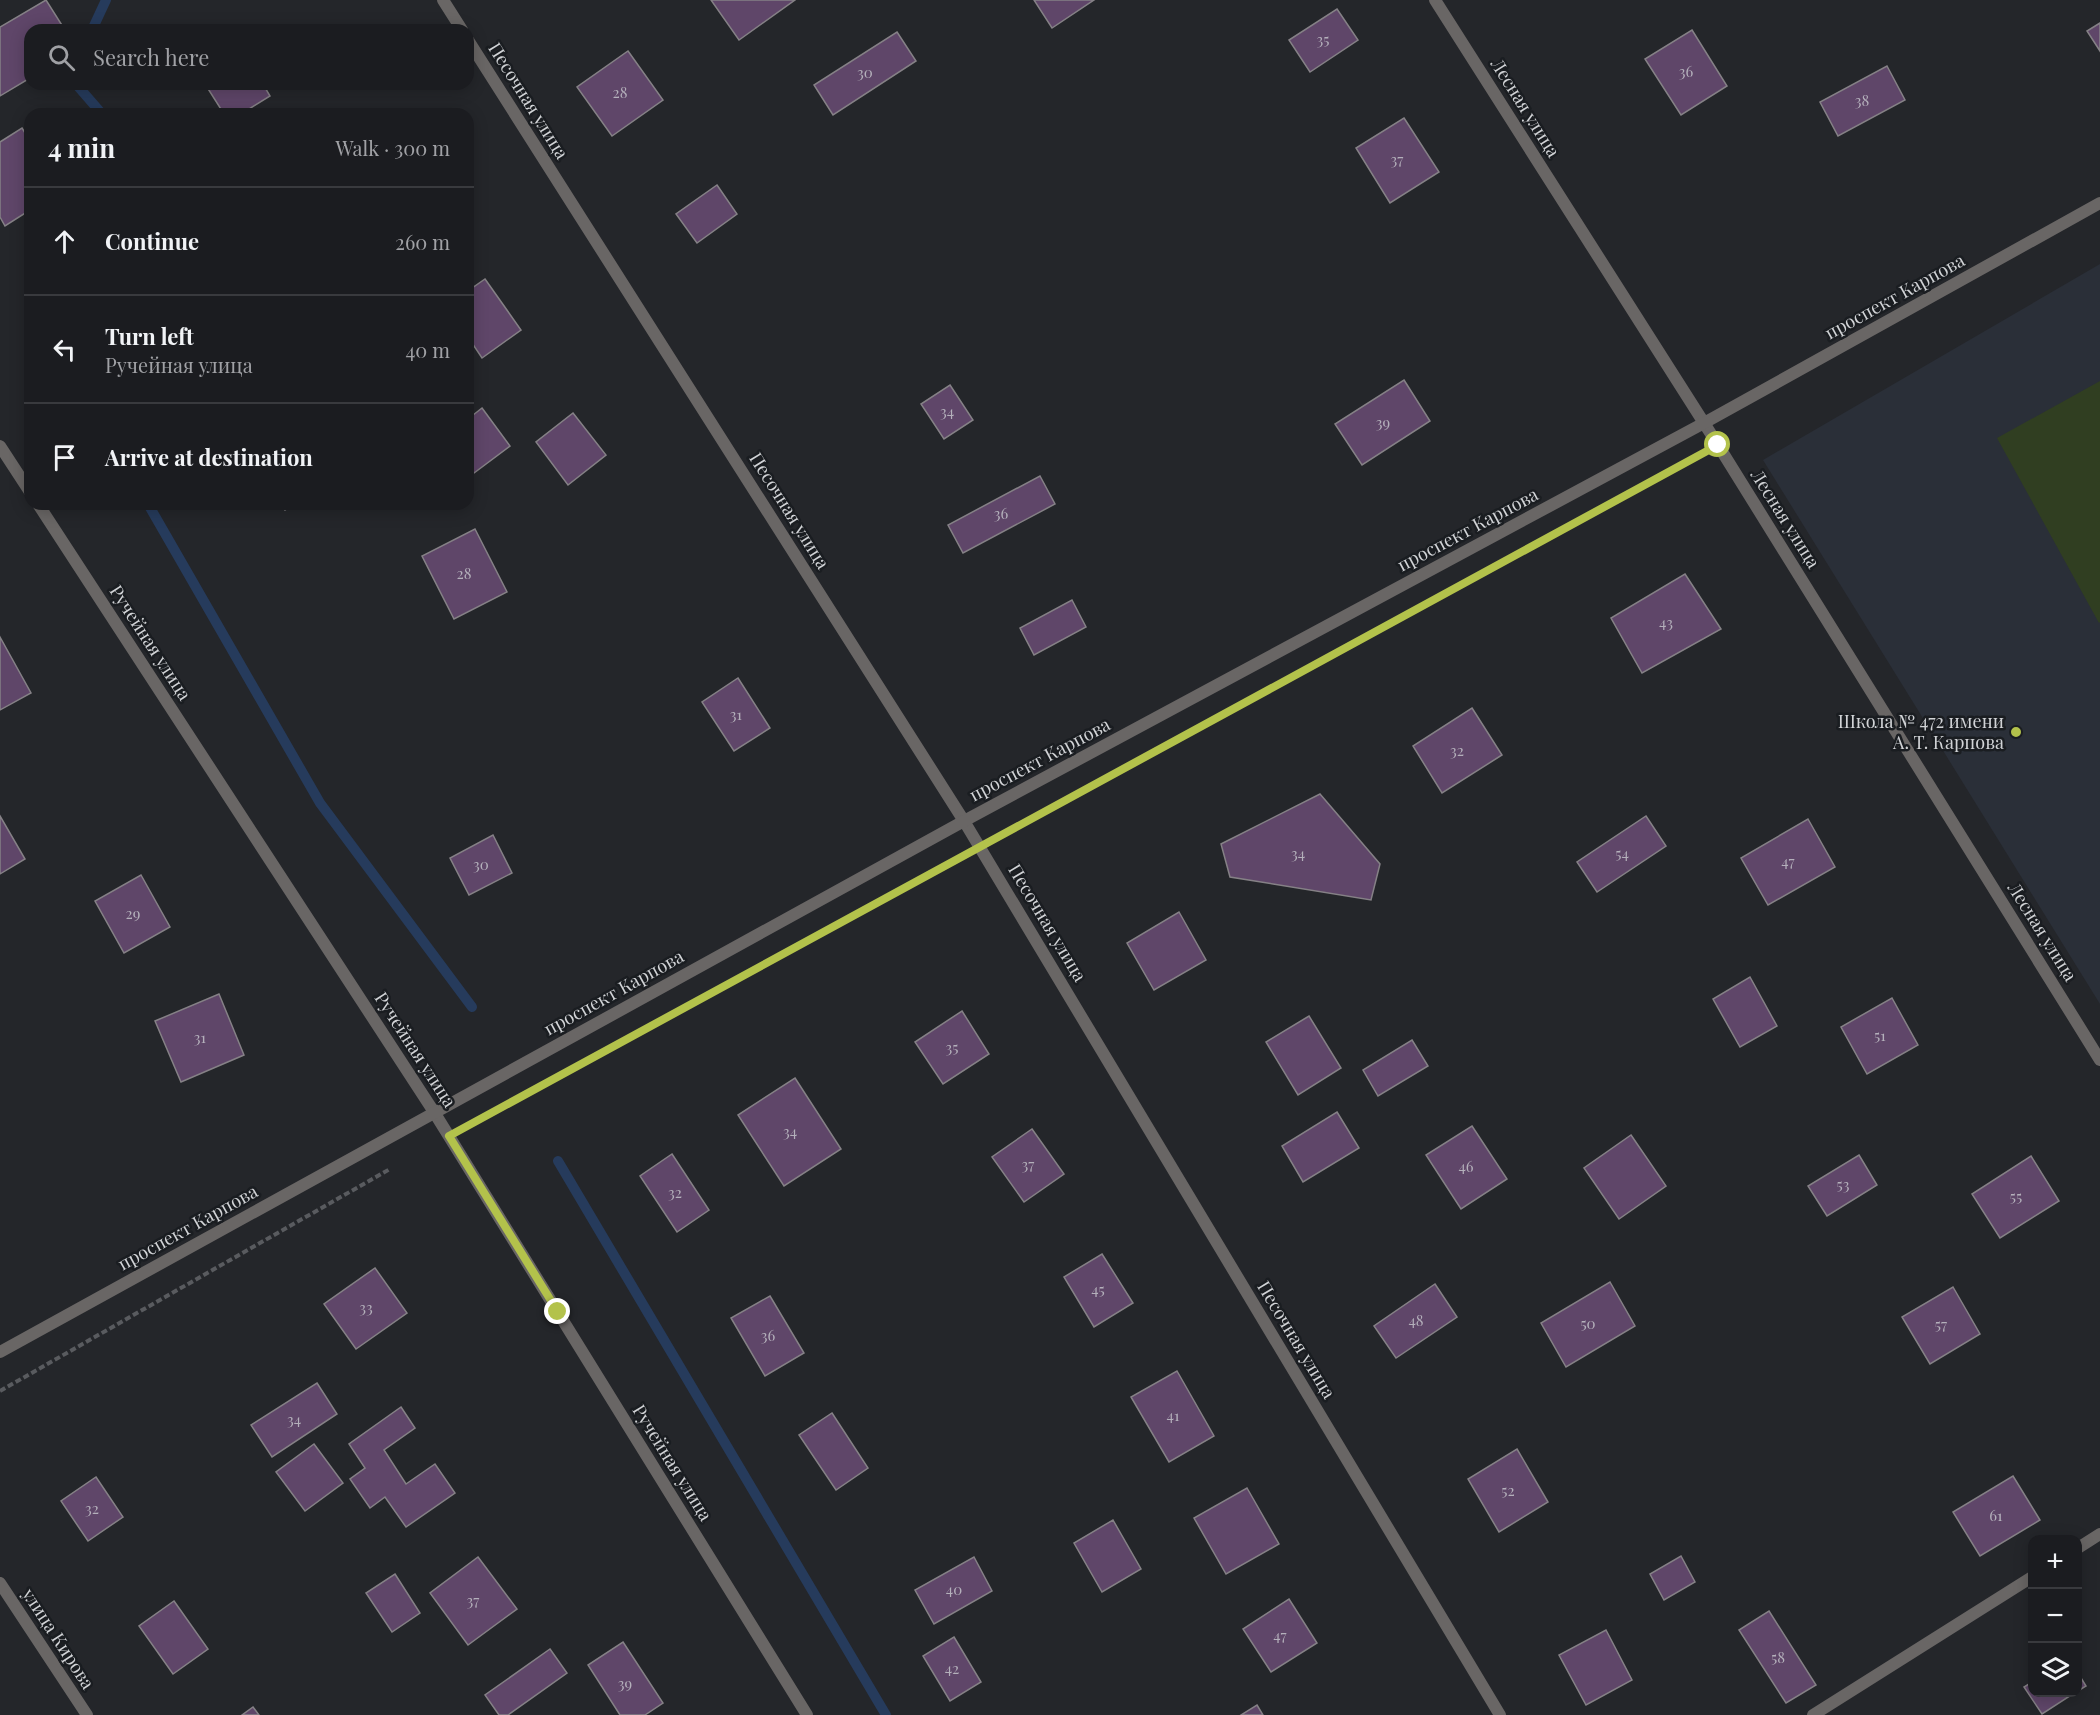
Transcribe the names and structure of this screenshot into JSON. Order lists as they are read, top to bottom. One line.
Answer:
{"streets":{"street":["Песочная улица","Лесная улица","проспект Карпова","Ручейная улица","улица Кирова"]},"crossings":[["Песочная улица","проспект Карпова"],["Лесная улица","проспект Карпова"],["проспект Карпова","Ручейная улица"]],"places":["Школа № 472 имени А. Т. Карпова"],"house_numbers":["35","36","30","28","38","37","34","39","36","28","43","31","32","34","54","47","30","29","51","31","35","34","37","46","53","32","55","45","33","48","50","57","36","41","34","52","32","61","40","37","47","58","42","39"],"page":{"search":"Search here","heading":["4 min","Walk · 300 m"],"list":[["Continue","260 m"],["Turn left","Ручейная улица","40 m"],"Arrive at destination"],"map_buttons":["+","−"]}}
